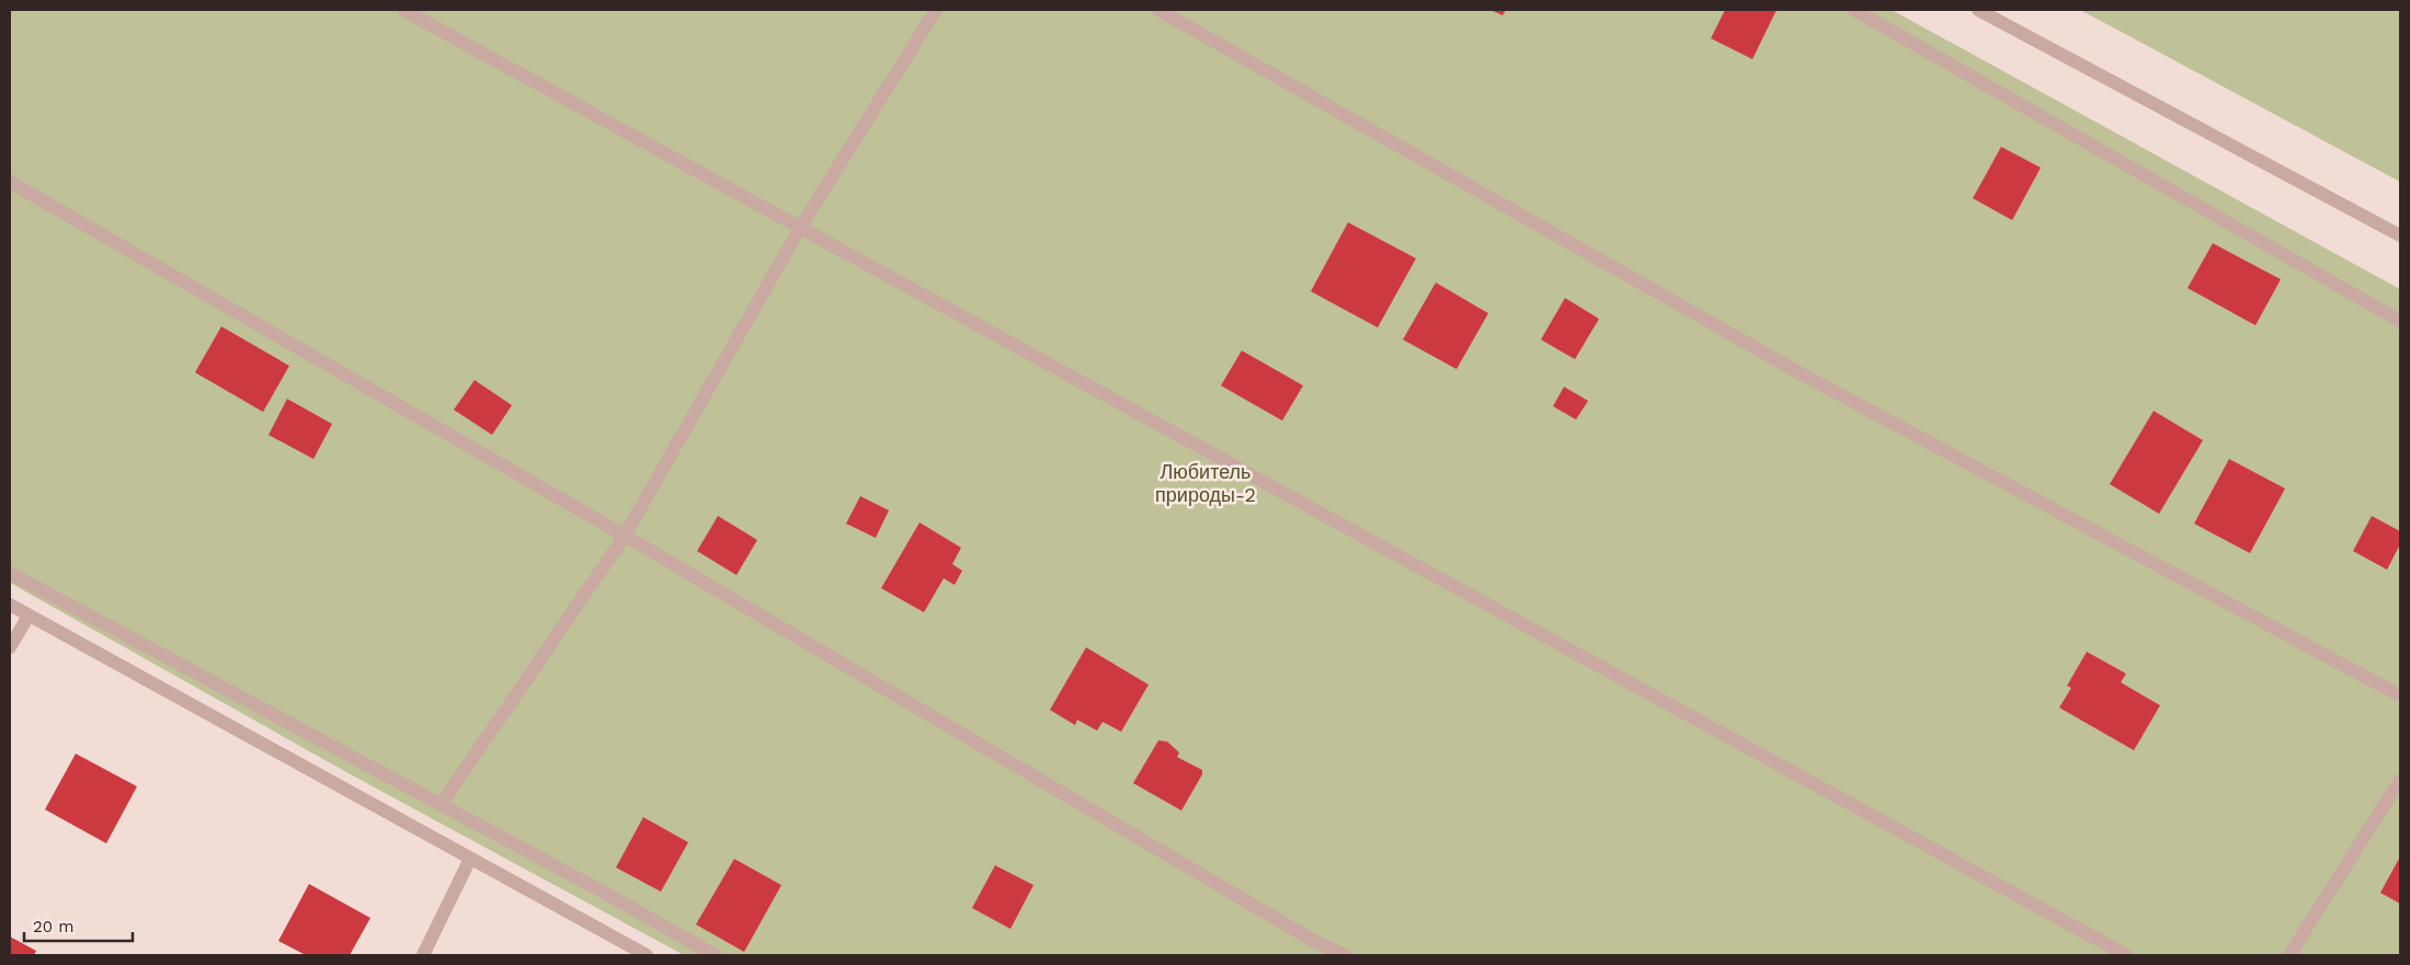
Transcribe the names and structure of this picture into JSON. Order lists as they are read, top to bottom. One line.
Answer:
{"parks":["Любитель природы-2"],"scale_bar":"20 m"}
